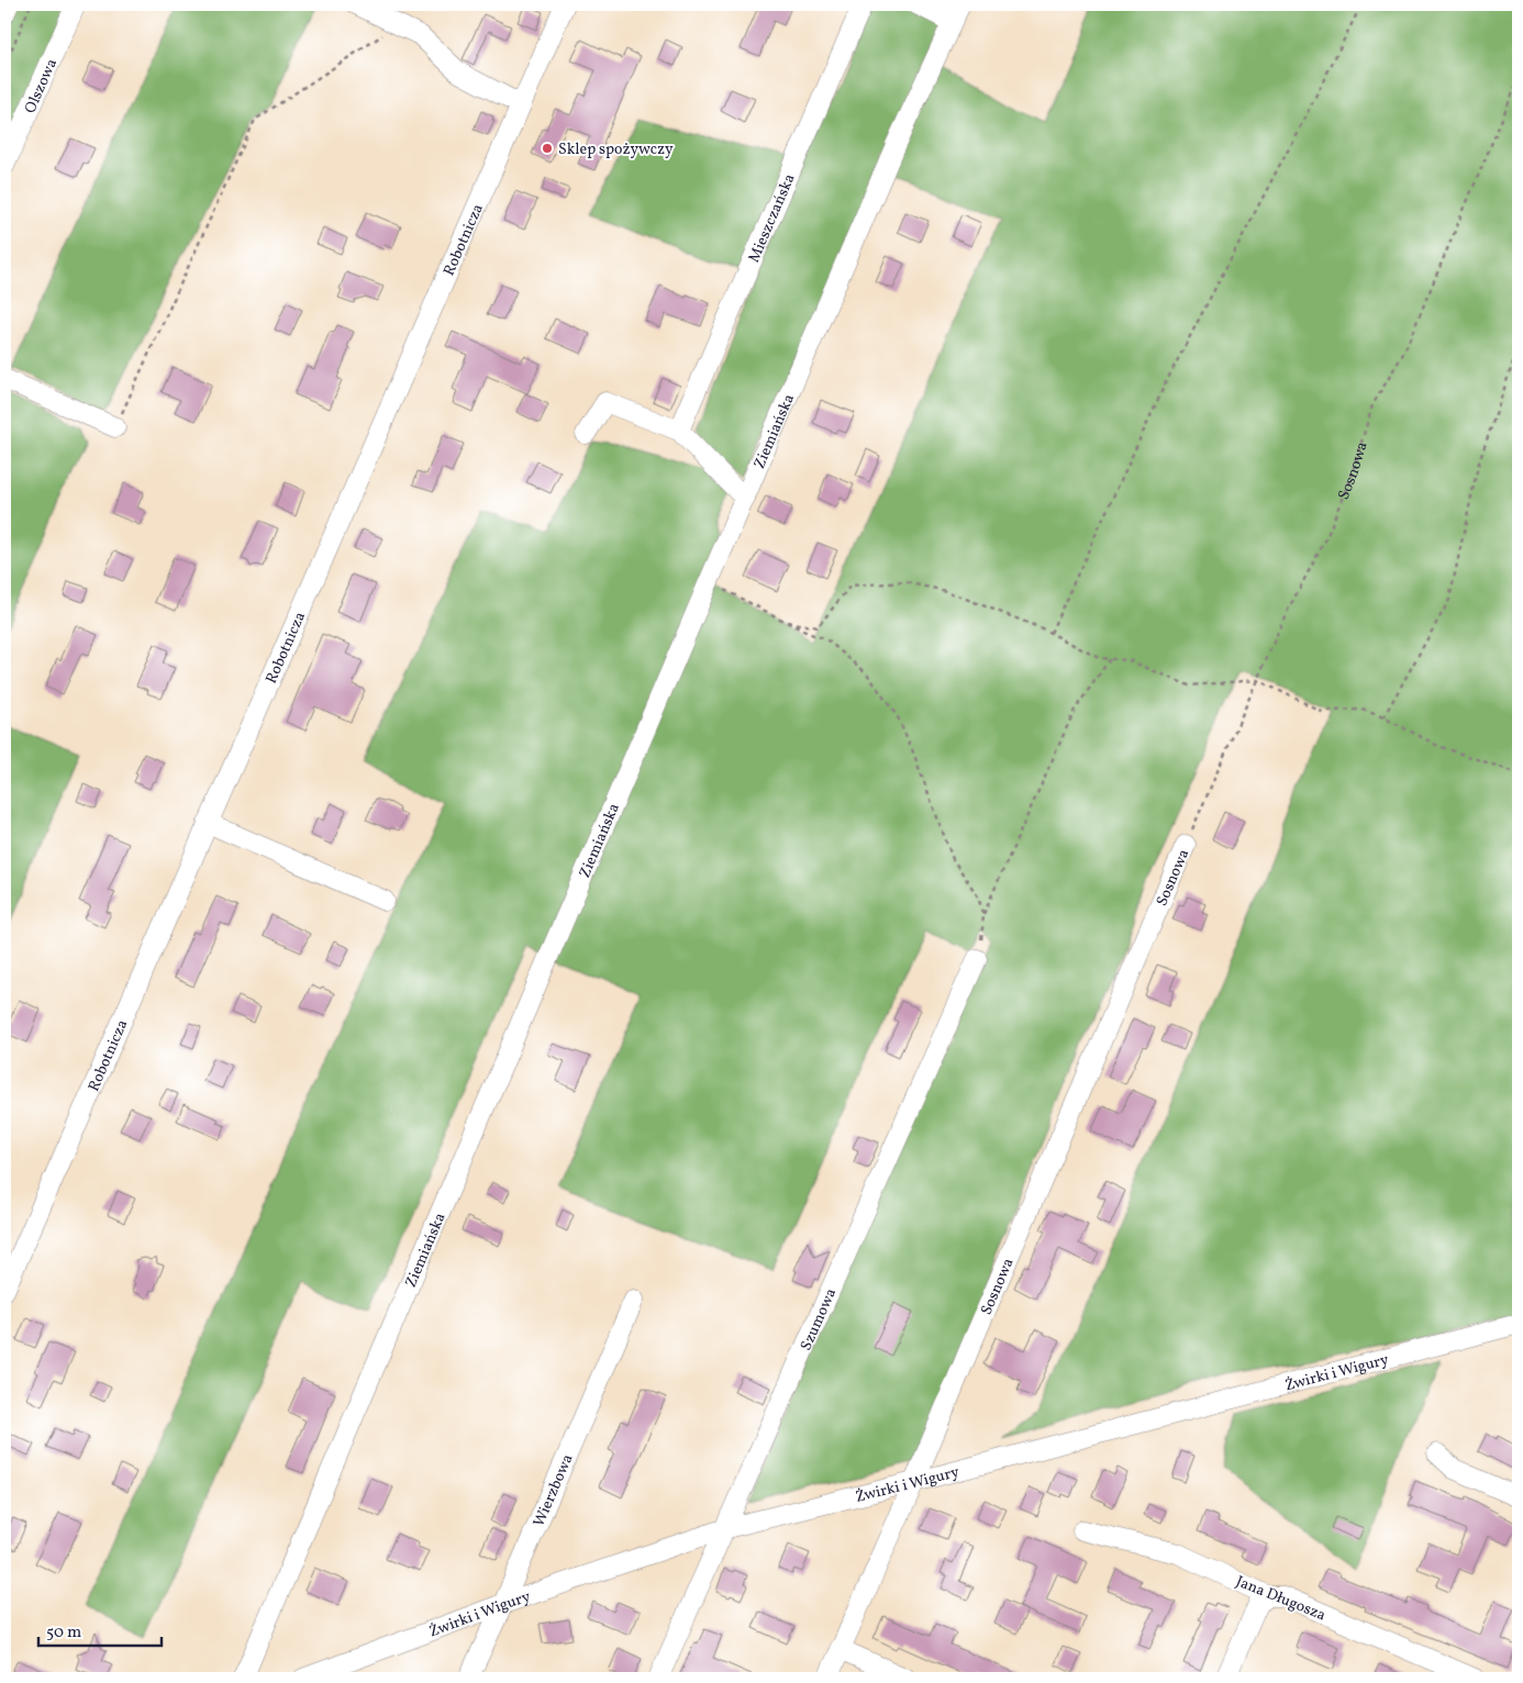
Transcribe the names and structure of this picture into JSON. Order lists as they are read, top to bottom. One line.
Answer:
{"streets":{"street":["Olszowa","Mieszczańska","Robotnicza","Ziemiańska","Sosnowa","Szumowa","Żwirki i Wigury","Wierzbowa","Jana Długosza"]},"crossings":[["Sosnowa","Żwirki i Wigury"],["Szumowa","Żwirki i Wigury"],["Żwirki i Wigury","Wierzbowa"]],"places":["Sklep spożywczy"],"scale_bar":"50 m"}
